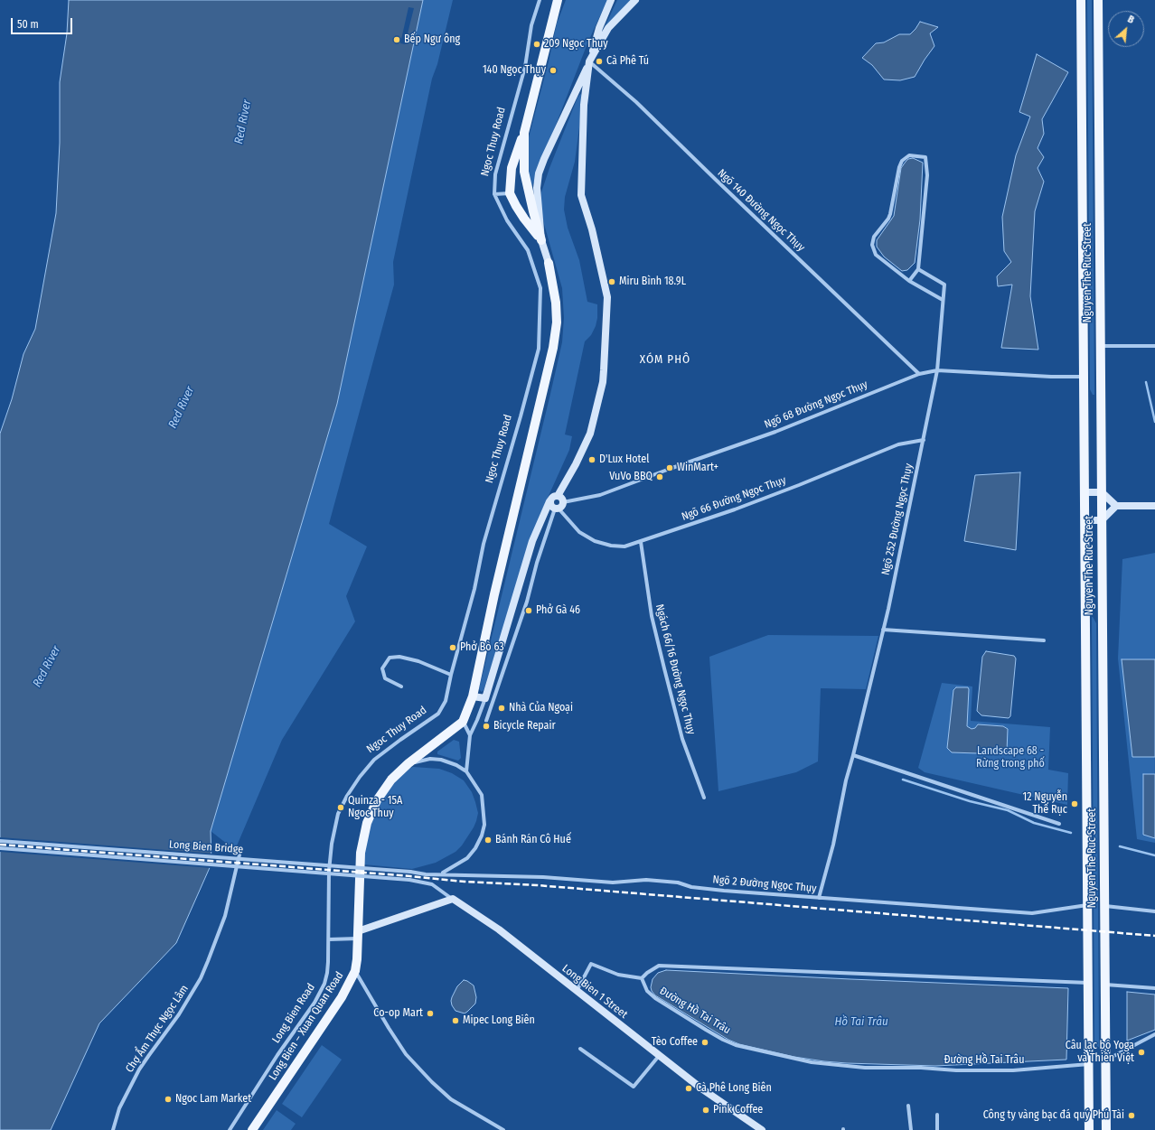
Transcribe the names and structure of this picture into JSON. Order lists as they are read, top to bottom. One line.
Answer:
{"streets":{"main road":["Nguyen The Ruc Street","Long Bien – Xuan Quan Road"],"street":["Ngoc Thuy Road","Ngõ 140 Đường Ngọc Thụy","Ngõ 68 Đường Ngọc Thụy","Ngõ 66 Đường Ngọc Thụy","Ngõ 252 Đường Ngọc Thụy","Ngách 66/16 Đường Ngọc Thụy","Long Bien Bridge","Ngõ 2 Đường Ngọc Thụy","Long Bien 1 Street","Đường Hồ Tai Trâu","Long Bien Road","Chợ Ẩm Thực Ngọc Lâm"]},"crossings":[["Ngoc Thuy Road","Long Bien Road"],["Ngõ 140 Đường Ngọc Thụy","Ngõ 68 Đường Ngọc Thụy"],["Nguyen The Ruc Street","Ngõ 68 Đường Ngọc Thụy"],["Nguyen The Ruc Street","Ngõ 2 Đường Ngọc Thụy"],["Nguyen The Ruc Street","Đường Hồ Tai Trâu"],["Ngõ 68 Đường Ngọc Thụy","Ngõ 66 Đường Ngọc Thụy"],["Ngõ 68 Đường Ngọc Thụy","Ngõ 252 Đường Ngọc Thụy"],["Ngõ 66 Đường Ngọc Thụy","Ngõ 252 Đường Ngọc Thụy"],["Ngõ 66 Đường Ngọc Thụy","Ngách 66/16 Đường Ngọc Thụy"],["Ngõ 252 Đường Ngọc Thụy","Ngõ 2 Đường Ngọc Thụy"],["Long Bien Bridge","Ngõ 2 Đường Ngọc Thụy"],["Long Bien Bridge","Long Bien 1 Street"]],"districts":["XÓM PHÔ"],"water":["Red River","Hồ Tai Trâu"],"parks":["Landscape 68 - Rừng trong phố"],"places":["Bếp Ngư ông","209 Ngọc Thụy","Cà Phê Tú","140 Ngọc Thụy","Miru Bình 18.9L","D'Lux Hotel","WinMart+","VuVo BBQ","Phở Gà 46","Phở Bò 63","Nhà Của Ngoại","Bicycle Repair","12 Nguyễn Thế Rục","Quinza - 15A Ngoc Thuy","Bánh Rán Cô Huế","Co-op Mart","Mipec Long Biên","Tèo Coffee","Câu lạc bộ Yoga và Thiền Việt","Cà Phê Long Biên","Ngoc Lam Market","Pink Coffee","Công ty vàng bạc đá quý Phú Tài"],"scale_bar":"50 m","north":"top right"}
